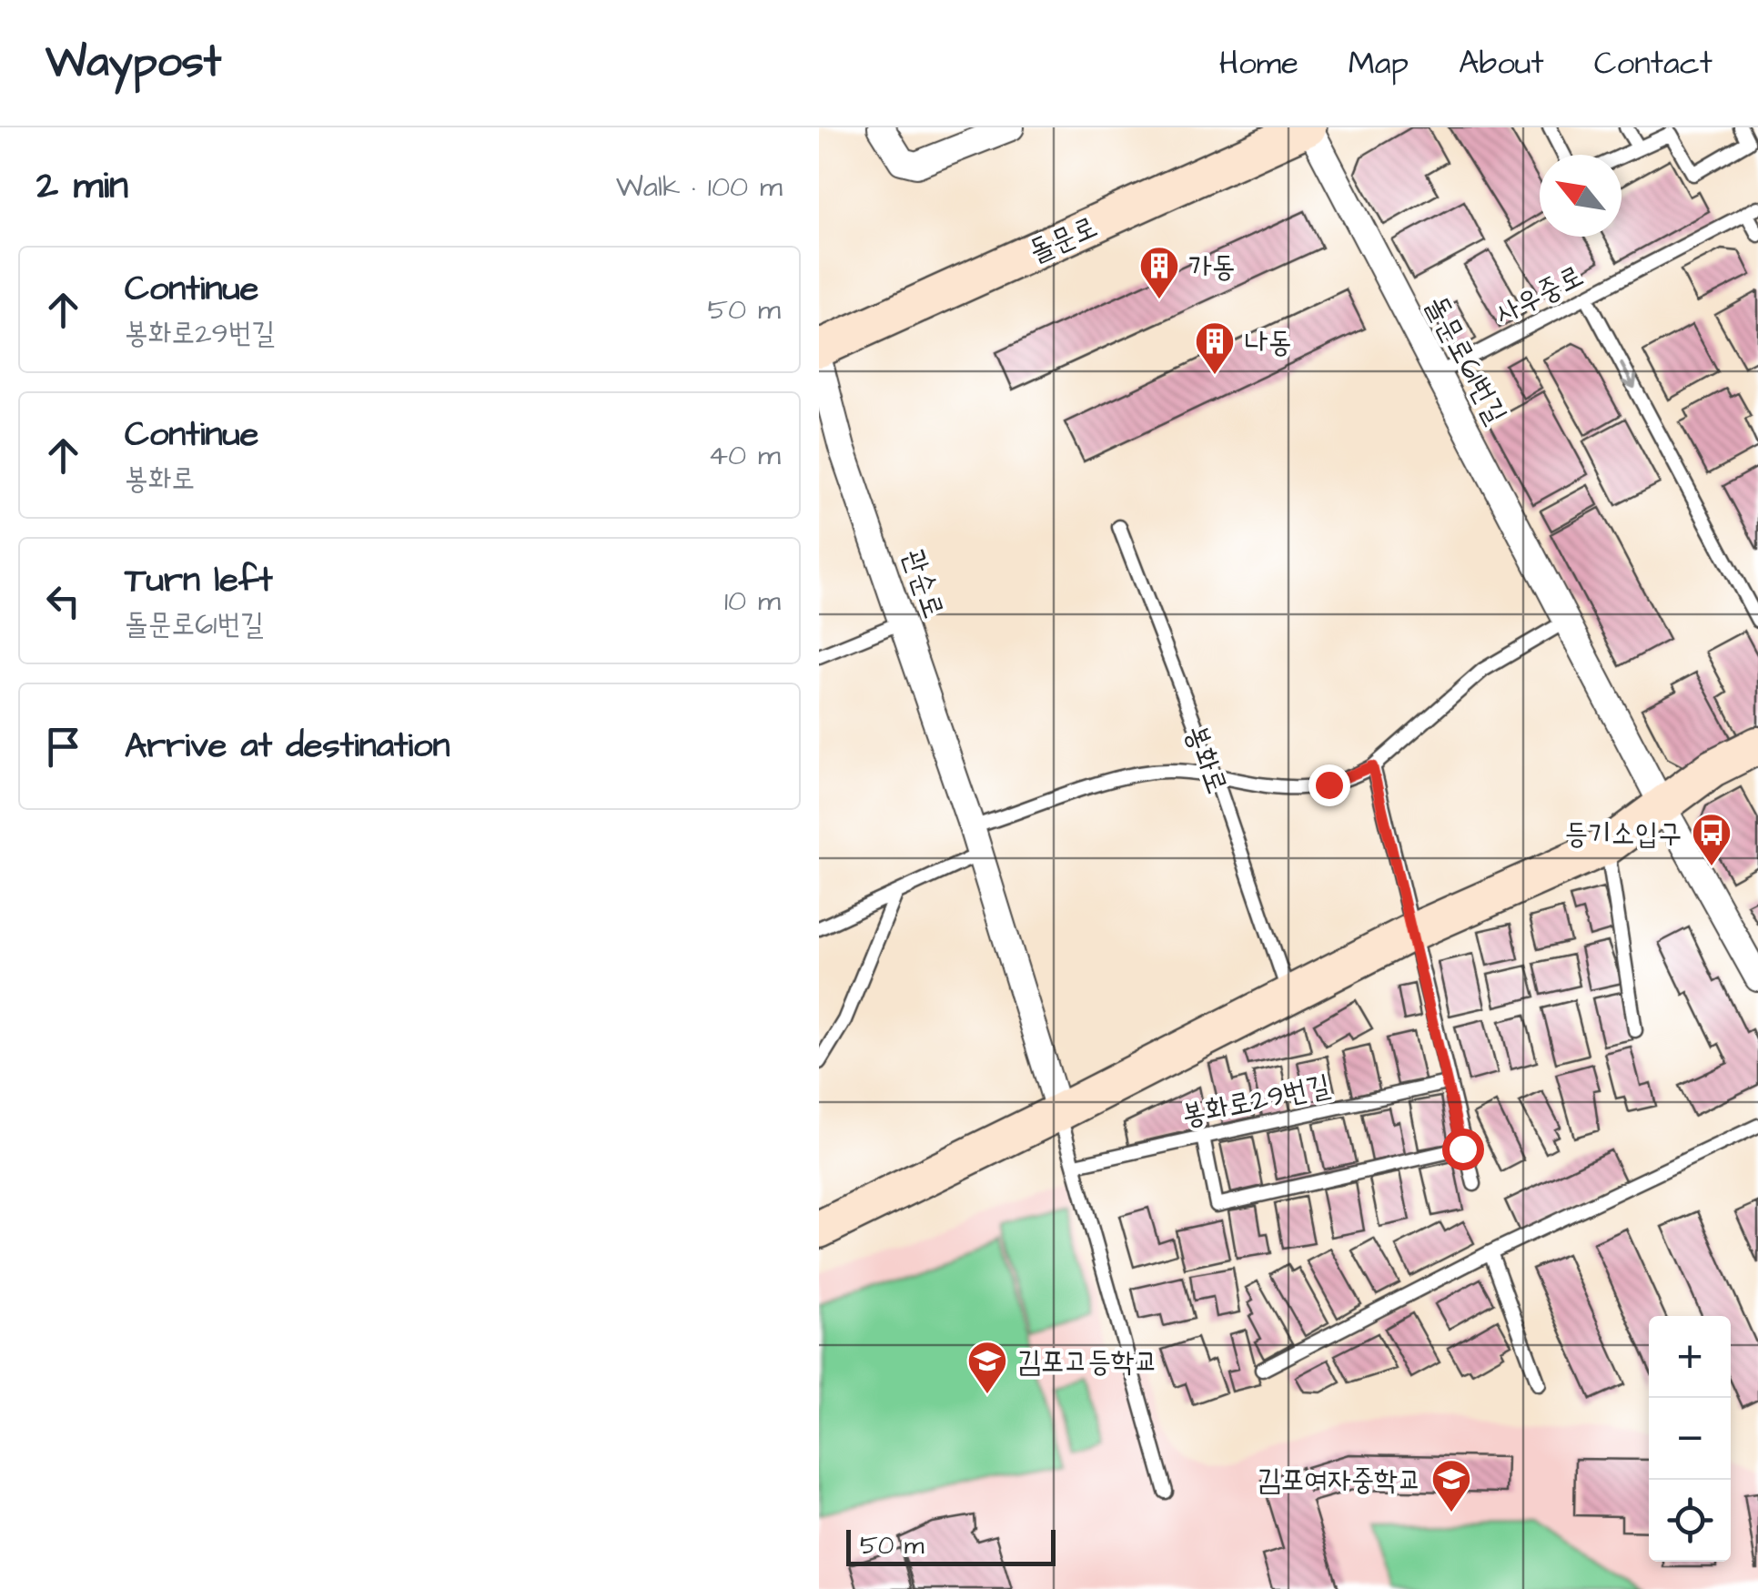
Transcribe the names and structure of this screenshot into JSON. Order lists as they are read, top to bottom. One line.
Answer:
{"streets":{"street":["돌문로","돌문로61번길","관순로"],"lane":["사우중로","봉화로","봉화로29번길"]},"crossings":[["돌문로","돌문로61번길"],["사우중로","돌문로61번길"]],"places":{"building":["가동","나동"],"bus stop":["등기소입구"],"school or university":["김포고등학교","김포여자중학교"]},"scale_bar":"50 m","north":"top left","page":{"header":"Waypost","nav":["Home","Map","About","Contact"],"heading":["2 min","Walk · 100 m"],"list":[["Continue","봉화로29번길","50 m"],["Continue","봉화로","40 m"],["Turn left","돌문로61번길","10 m"],"Arrive at destination"],"map_buttons":["+","−"],"scale":"50 m"}}
